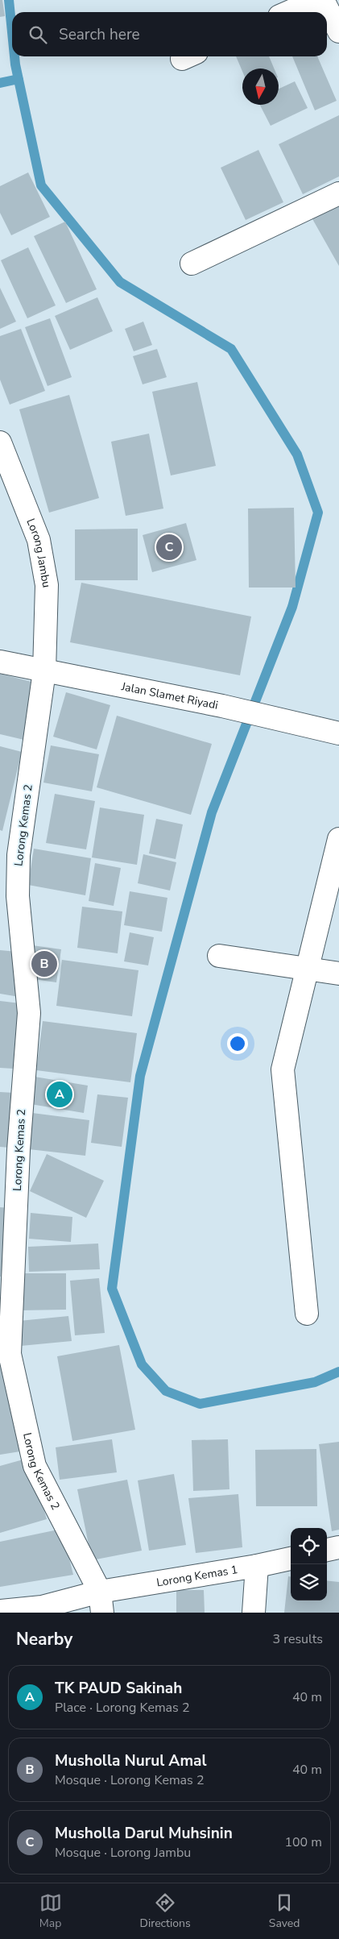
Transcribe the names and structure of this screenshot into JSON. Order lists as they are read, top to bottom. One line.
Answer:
{"streets":{"street":["Lorong Jambu","Jalan Slamet Riyadi","Lorong Kemas 2","Lorong Kemas 1"]},"crossings":[["Lorong Jambu","Jalan Slamet Riyadi"],["Lorong Jambu","Lorong Kemas 2"],["Jalan Slamet Riyadi","Lorong Kemas 2"],["Lorong Kemas 2","Lorong Kemas 1"]],"north":"bottom","page":{"search":"Search here","pins":["C","B","A"],"heading":["Nearby","3 results"],"list":[{"mark":"A","name":"TK PAUD Sakinah","note":"Place · Lorong Kemas 2","value":"40 m"},{"mark":"B","name":"Musholla Nurul Amal","note":"Mosque · Lorong Kemas 2","value":"40 m"},{"mark":"C","name":"Musholla Darul Muhsinin","note":"Mosque · Lorong Jambu","value":"100 m"}],"nav":["Map","Directions","Saved"]}}
